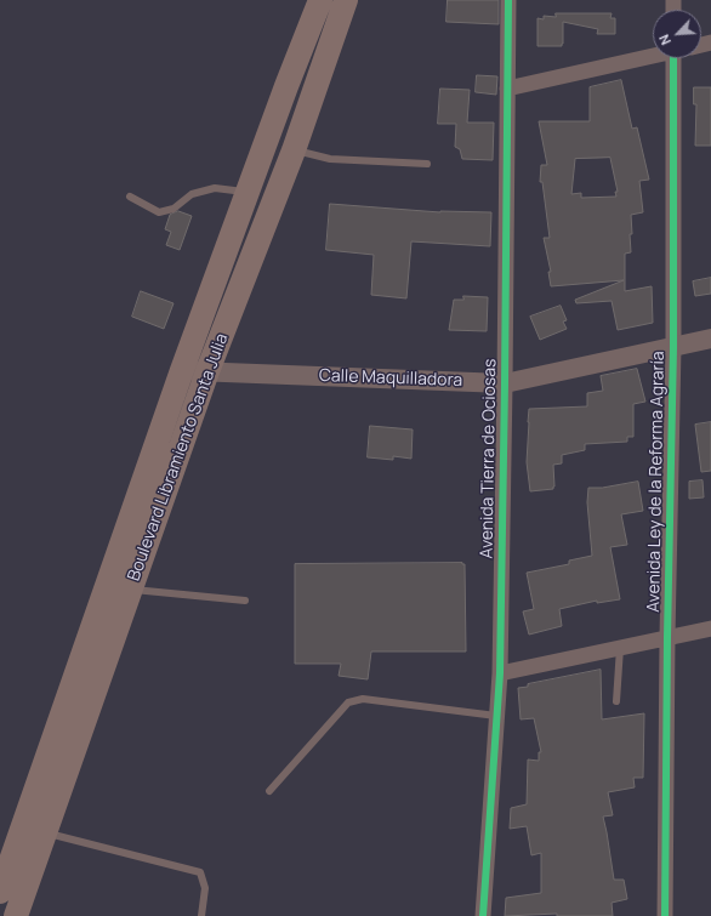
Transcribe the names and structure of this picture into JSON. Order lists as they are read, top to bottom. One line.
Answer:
{"streets":{"main road":["Boulevard Libramiento Santa Julia"],"street":["Calle Maquilladora","Avenida Tierra de Ociosas","Avenida Ley de la Reforma Agraría"]},"crossings":[["Calle Maquilladora","Boulevard Libramiento Santa Julia"],["Calle Maquilladora","Avenida Tierra de Ociosas"],["Calle Maquilladora","Avenida Ley de la Reforma Agraría"]],"north":"bottom left"}
